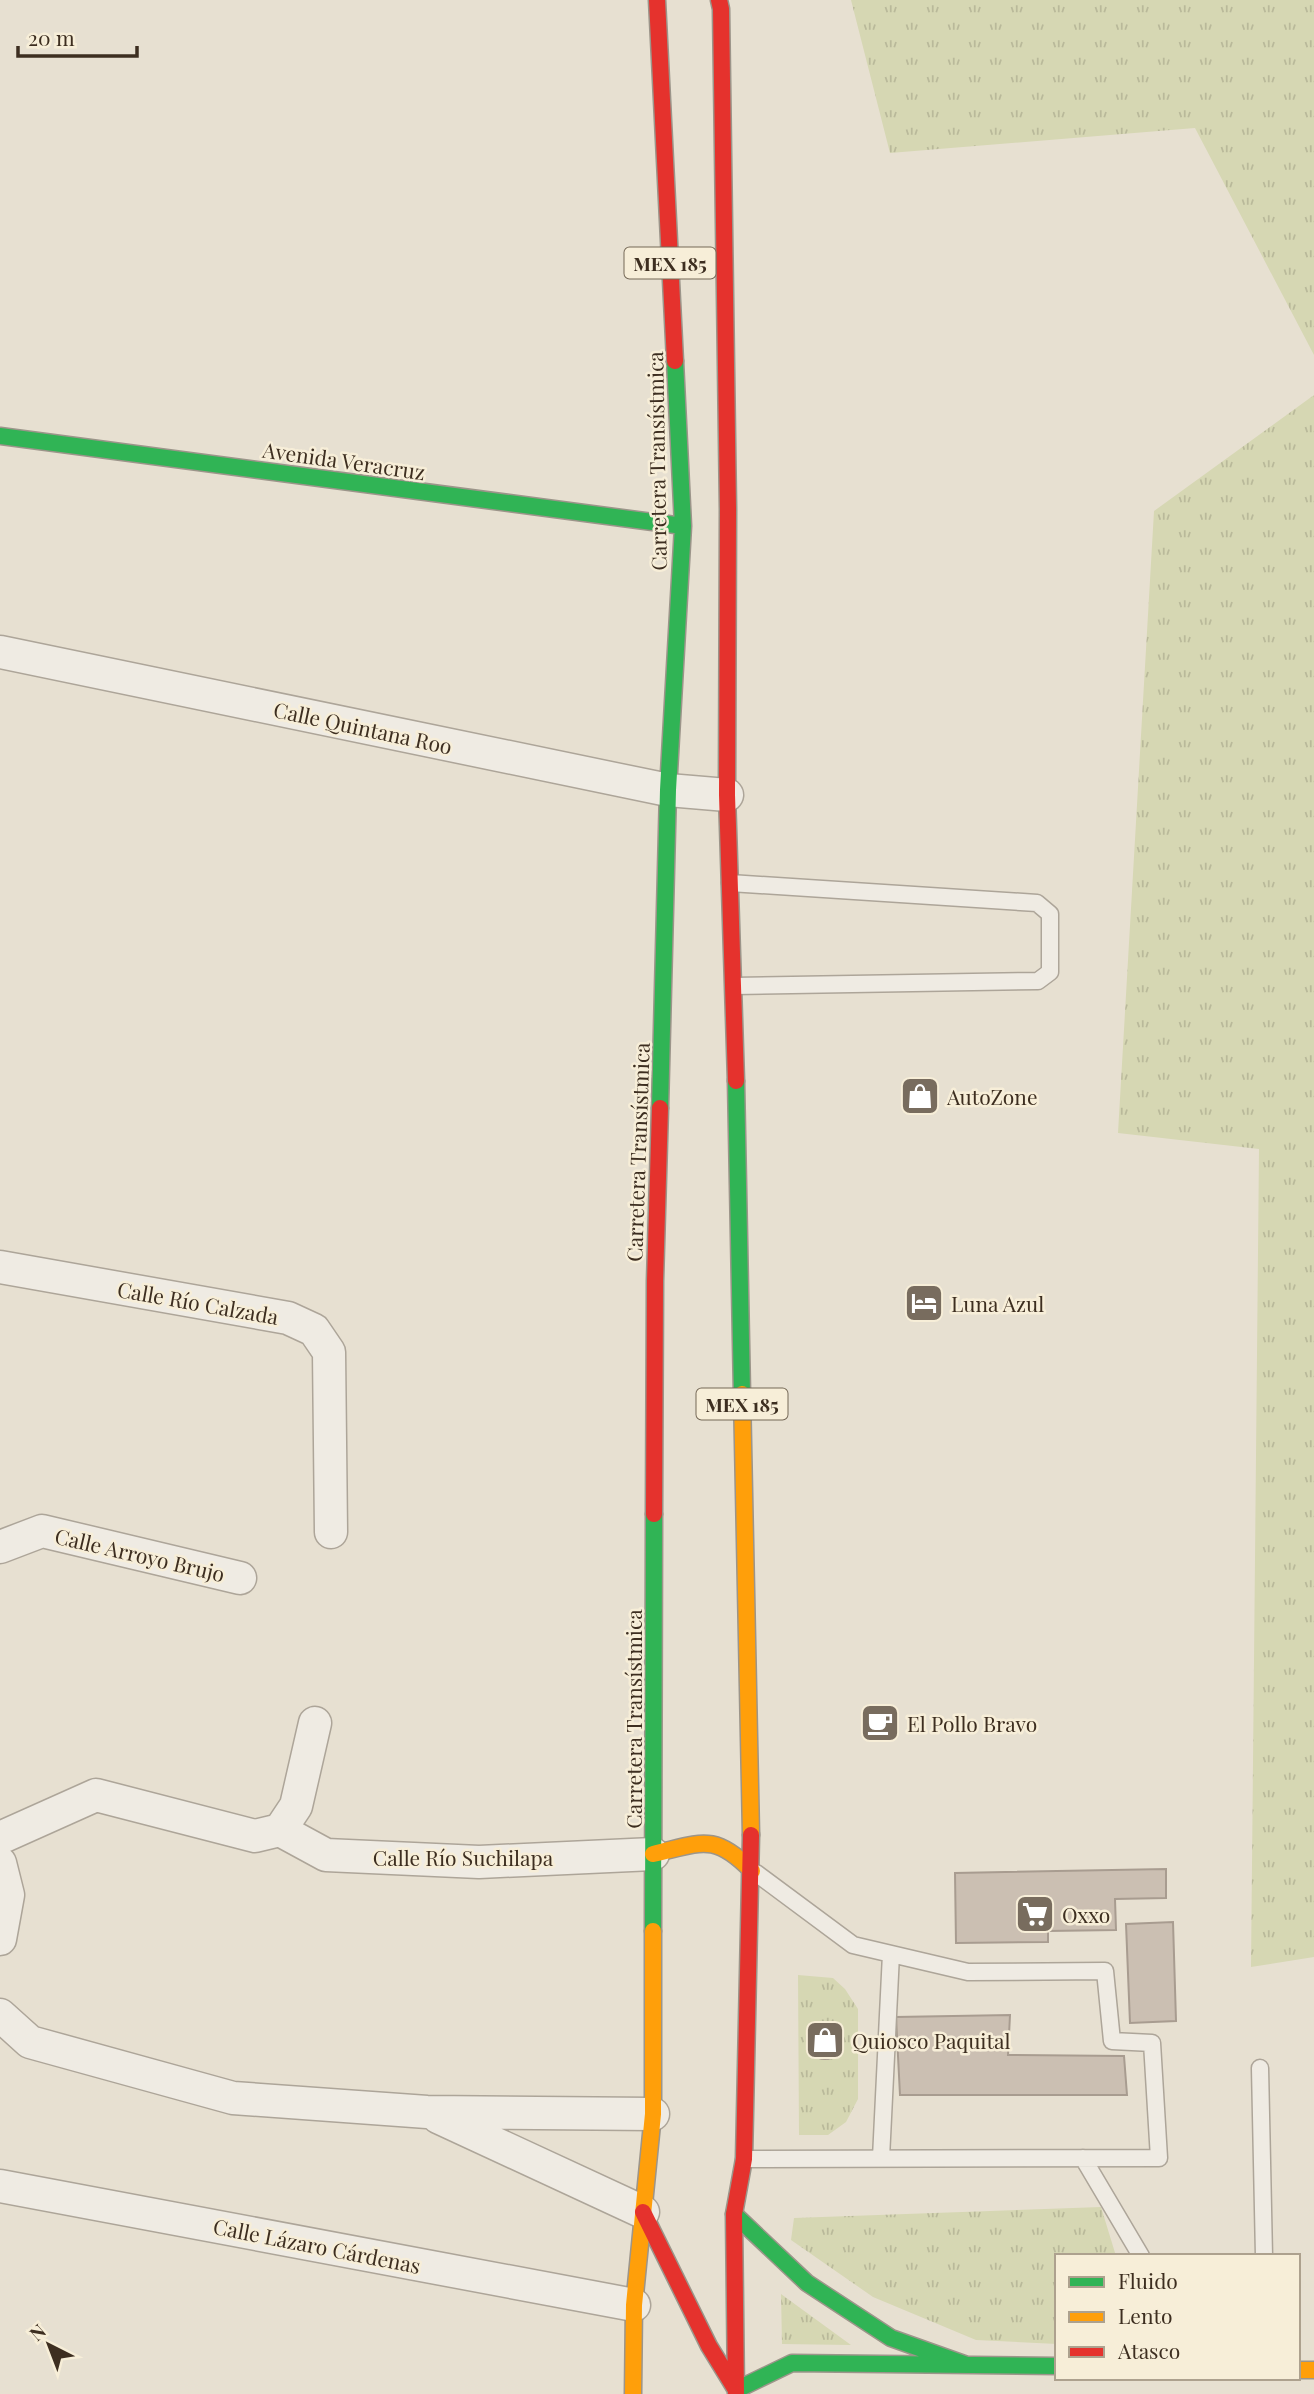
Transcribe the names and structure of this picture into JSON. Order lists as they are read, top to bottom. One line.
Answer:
{"streets":{"main road":["MEX 185","Avenida Veracruz","Carretera Transístmica"],"street":["Calle Quintana Roo","Calle Río Calzada","Calle Arroyo Brujo","Calle Río Suchilapa","Calle Lázaro Cárdenas"]},"crossings":[["MEX 185","Carretera Transístmica"],["MEX 185","Calle Quintana Roo"],["MEX 185","Calle Lázaro Cárdenas"],["Avenida Veracruz","Carretera Transístmica"],["Carretera Transístmica","Calle Quintana Roo"],["Carretera Transístmica","Calle Río Suchilapa"],["Carretera Transístmica","Calle Lázaro Cárdenas"]],"places":{"shop":["AutoZone","Quiosco Paquital"],"hotel":["Luna Azul"],"cafe":["El Pollo Bravo"],"supermarket":["Oxxo"]},"legend":["Fluido","Lento","Atasco"],"scale_bar":"20 m","north":"top left"}
